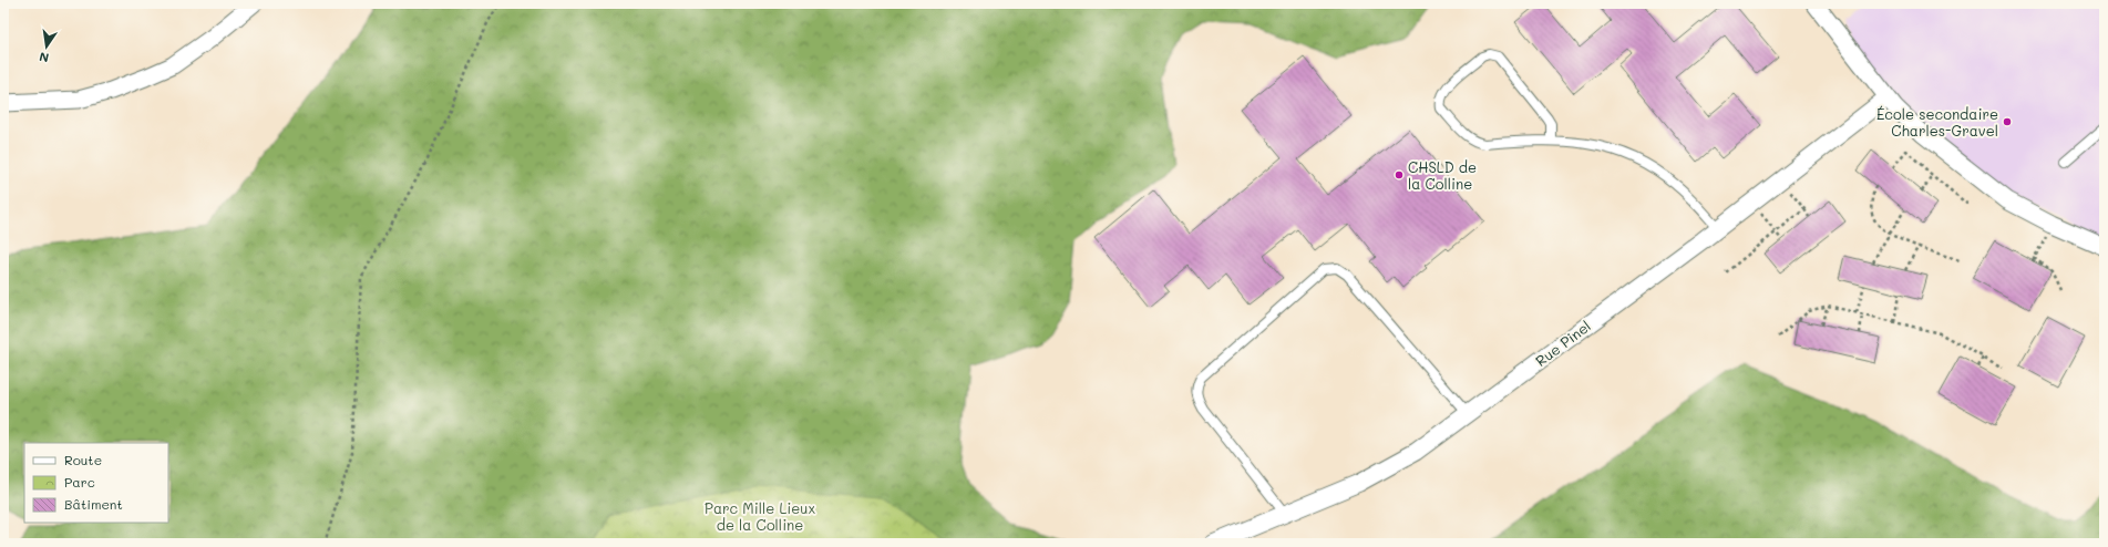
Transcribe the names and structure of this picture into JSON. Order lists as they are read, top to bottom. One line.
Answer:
{"streets":{"street":["Rue Pinel"]},"parks":["Parc Mille Lieux de la Colline"],"places":["École secondaire Charles-Gravel","CHSLD de la Colline"],"legend":["Route","Parc","Bâtiment"],"north":"bottom"}
